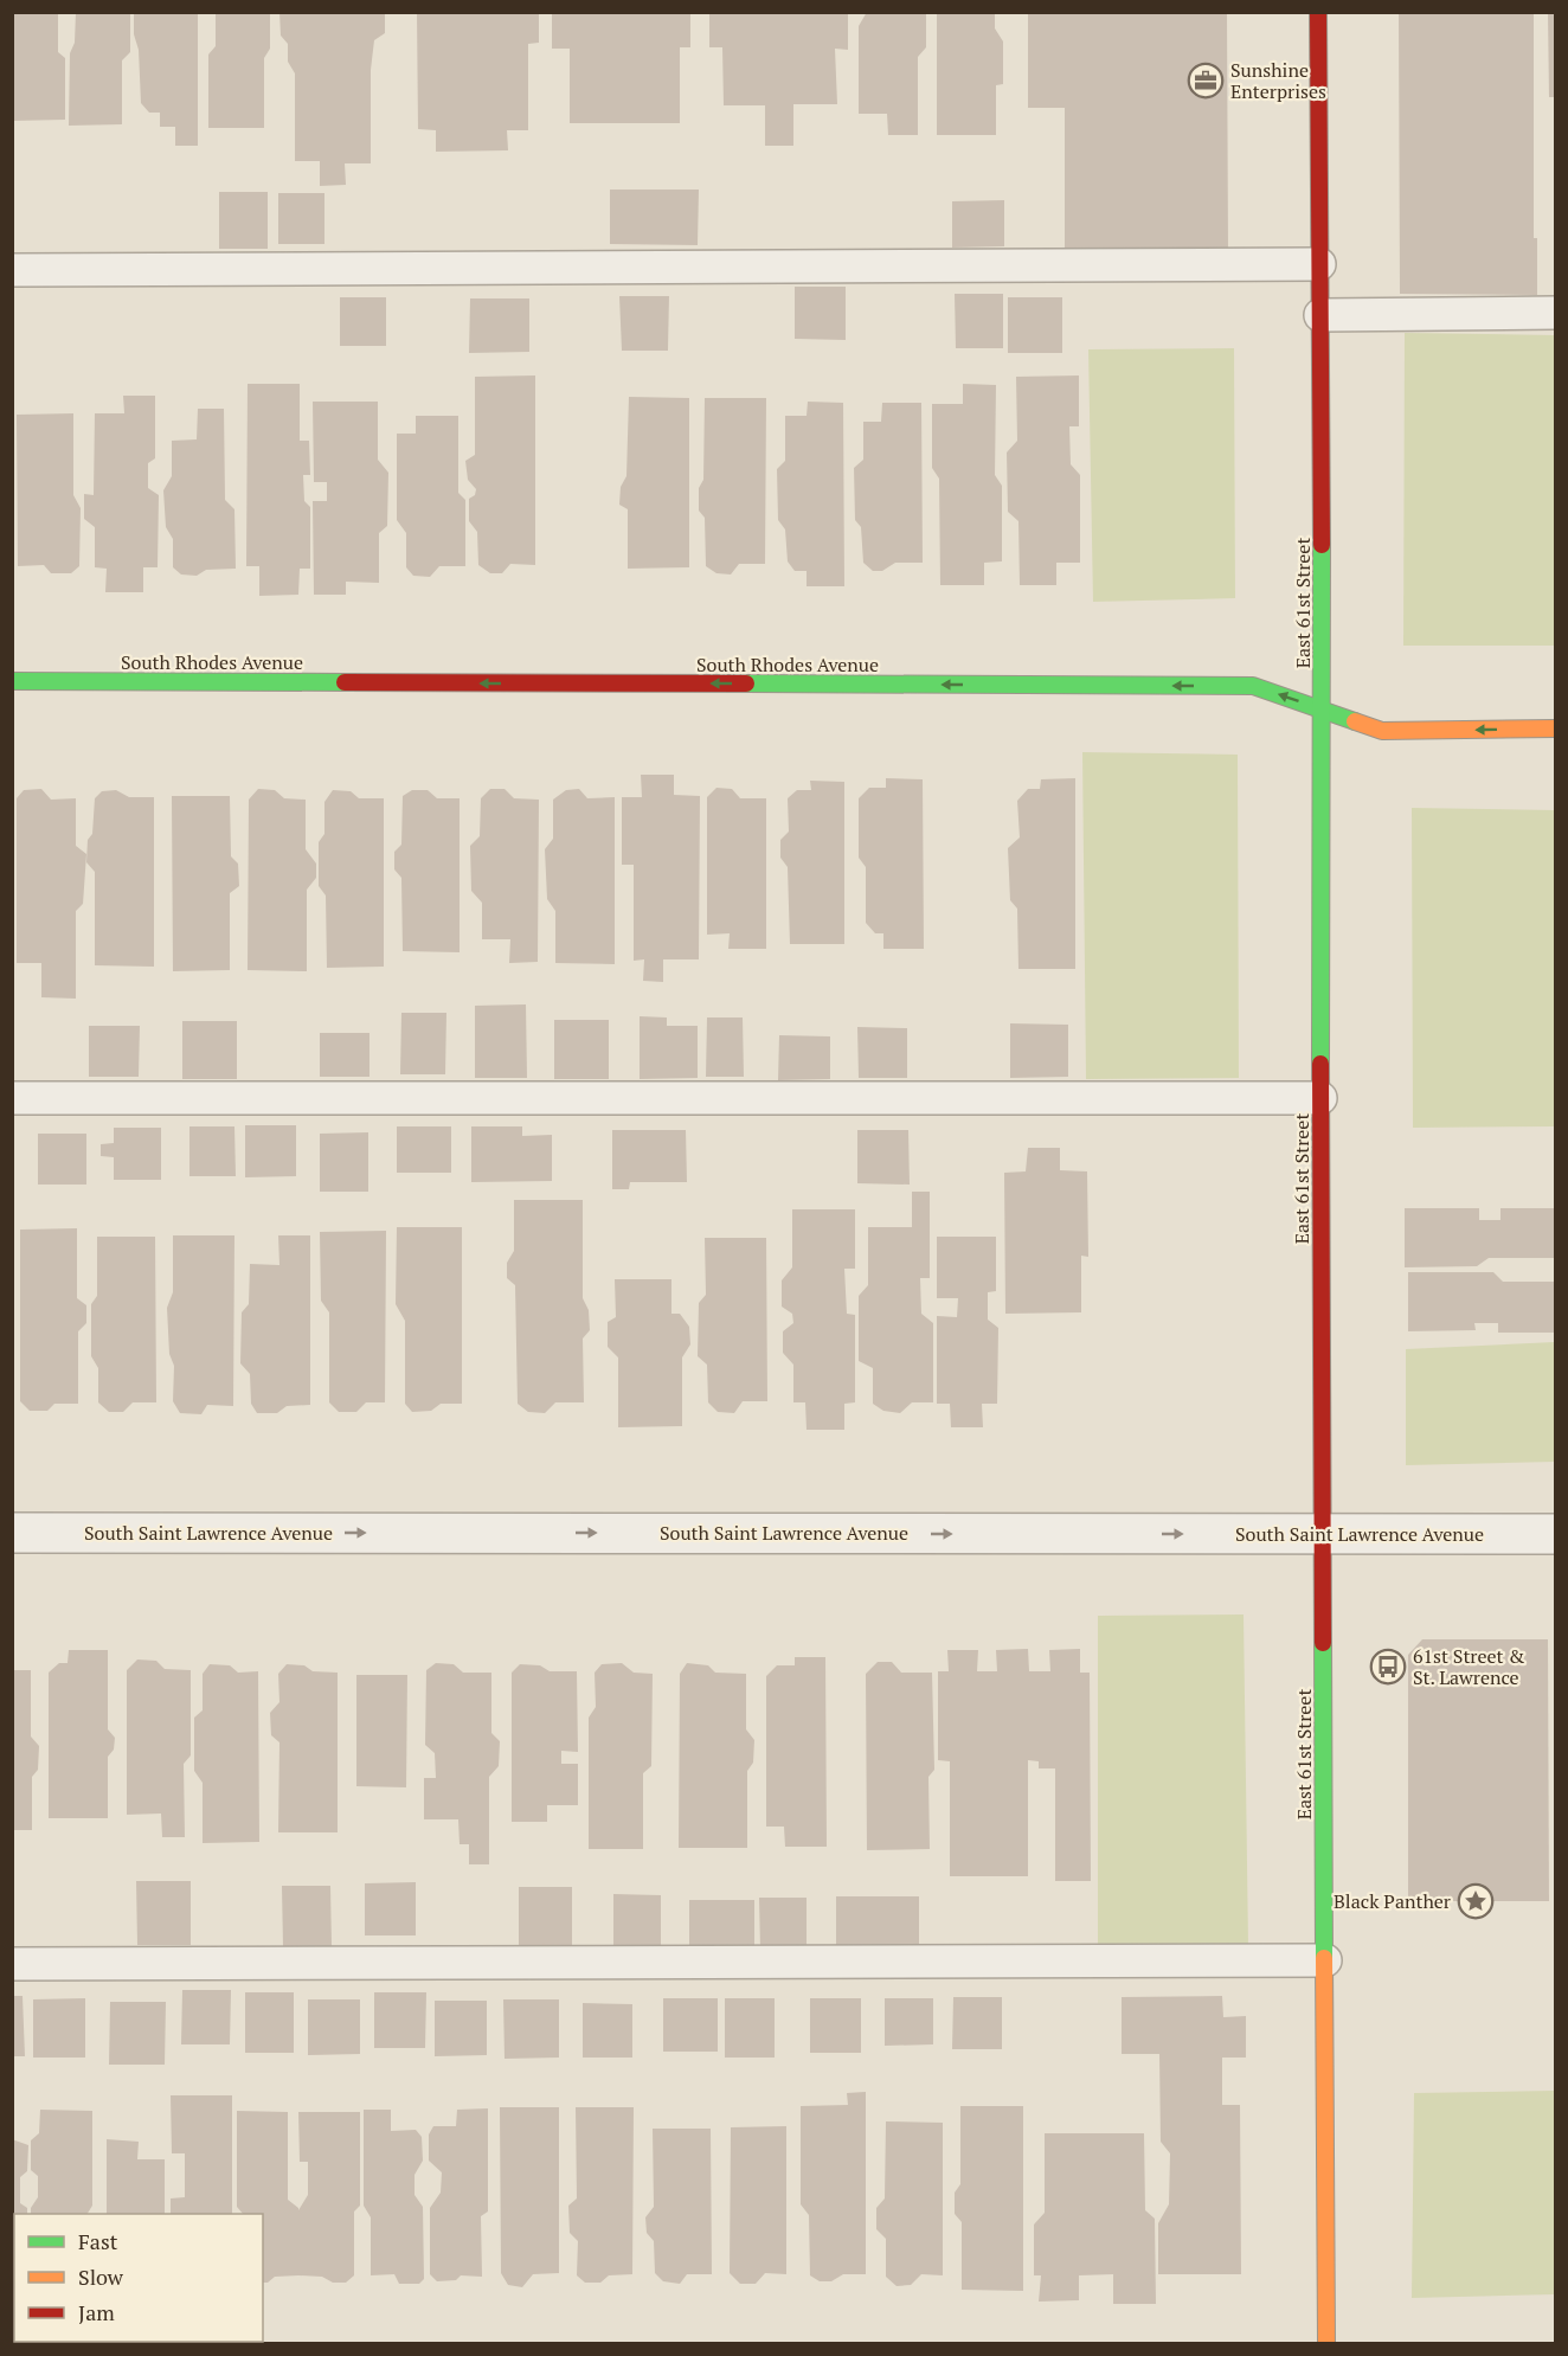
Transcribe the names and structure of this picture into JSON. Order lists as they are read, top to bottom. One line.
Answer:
{"streets":{"street":["East 61st Street","South Rhodes Avenue","South Saint Lawrence Avenue"]},"crossings":[["East 61st Street","South Rhodes Avenue"],["East 61st Street","South Saint Lawrence Avenue"]],"one_way":["South Rhodes Avenue","South Saint Lawrence Avenue"],"places":{"office":["Sunshine Enterprises"],"bus stop":["61st Street & St. Lawrence"],"place":["Black Panther"]},"legend":["Fast","Slow","Jam"]}
